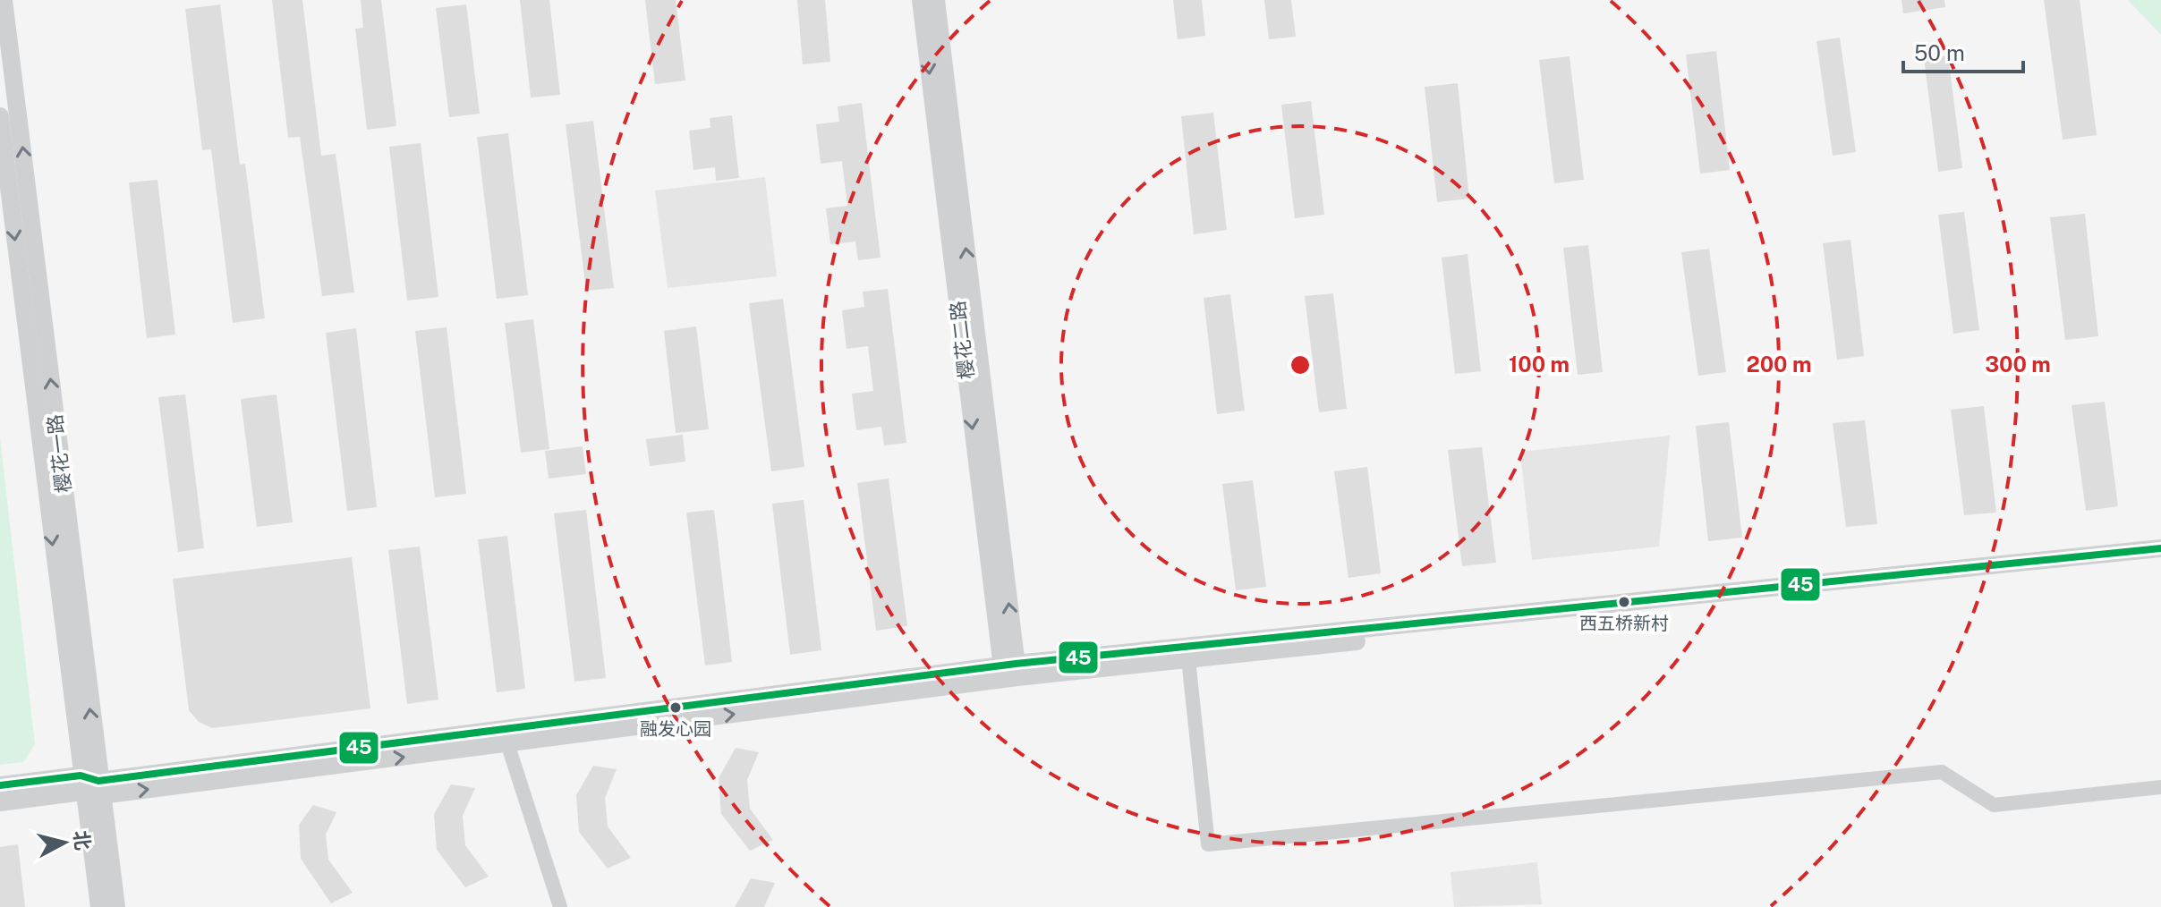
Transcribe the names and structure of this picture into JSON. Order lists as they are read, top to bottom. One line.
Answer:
{"streets":{"street":["樱花二路","樱花一路"]},"places":["西五桥新村","融发心园"],"lines":["transit line 45"],"scale_bar":"50 m","north":"right","rings":["100 m","200 m","300 m"]}
